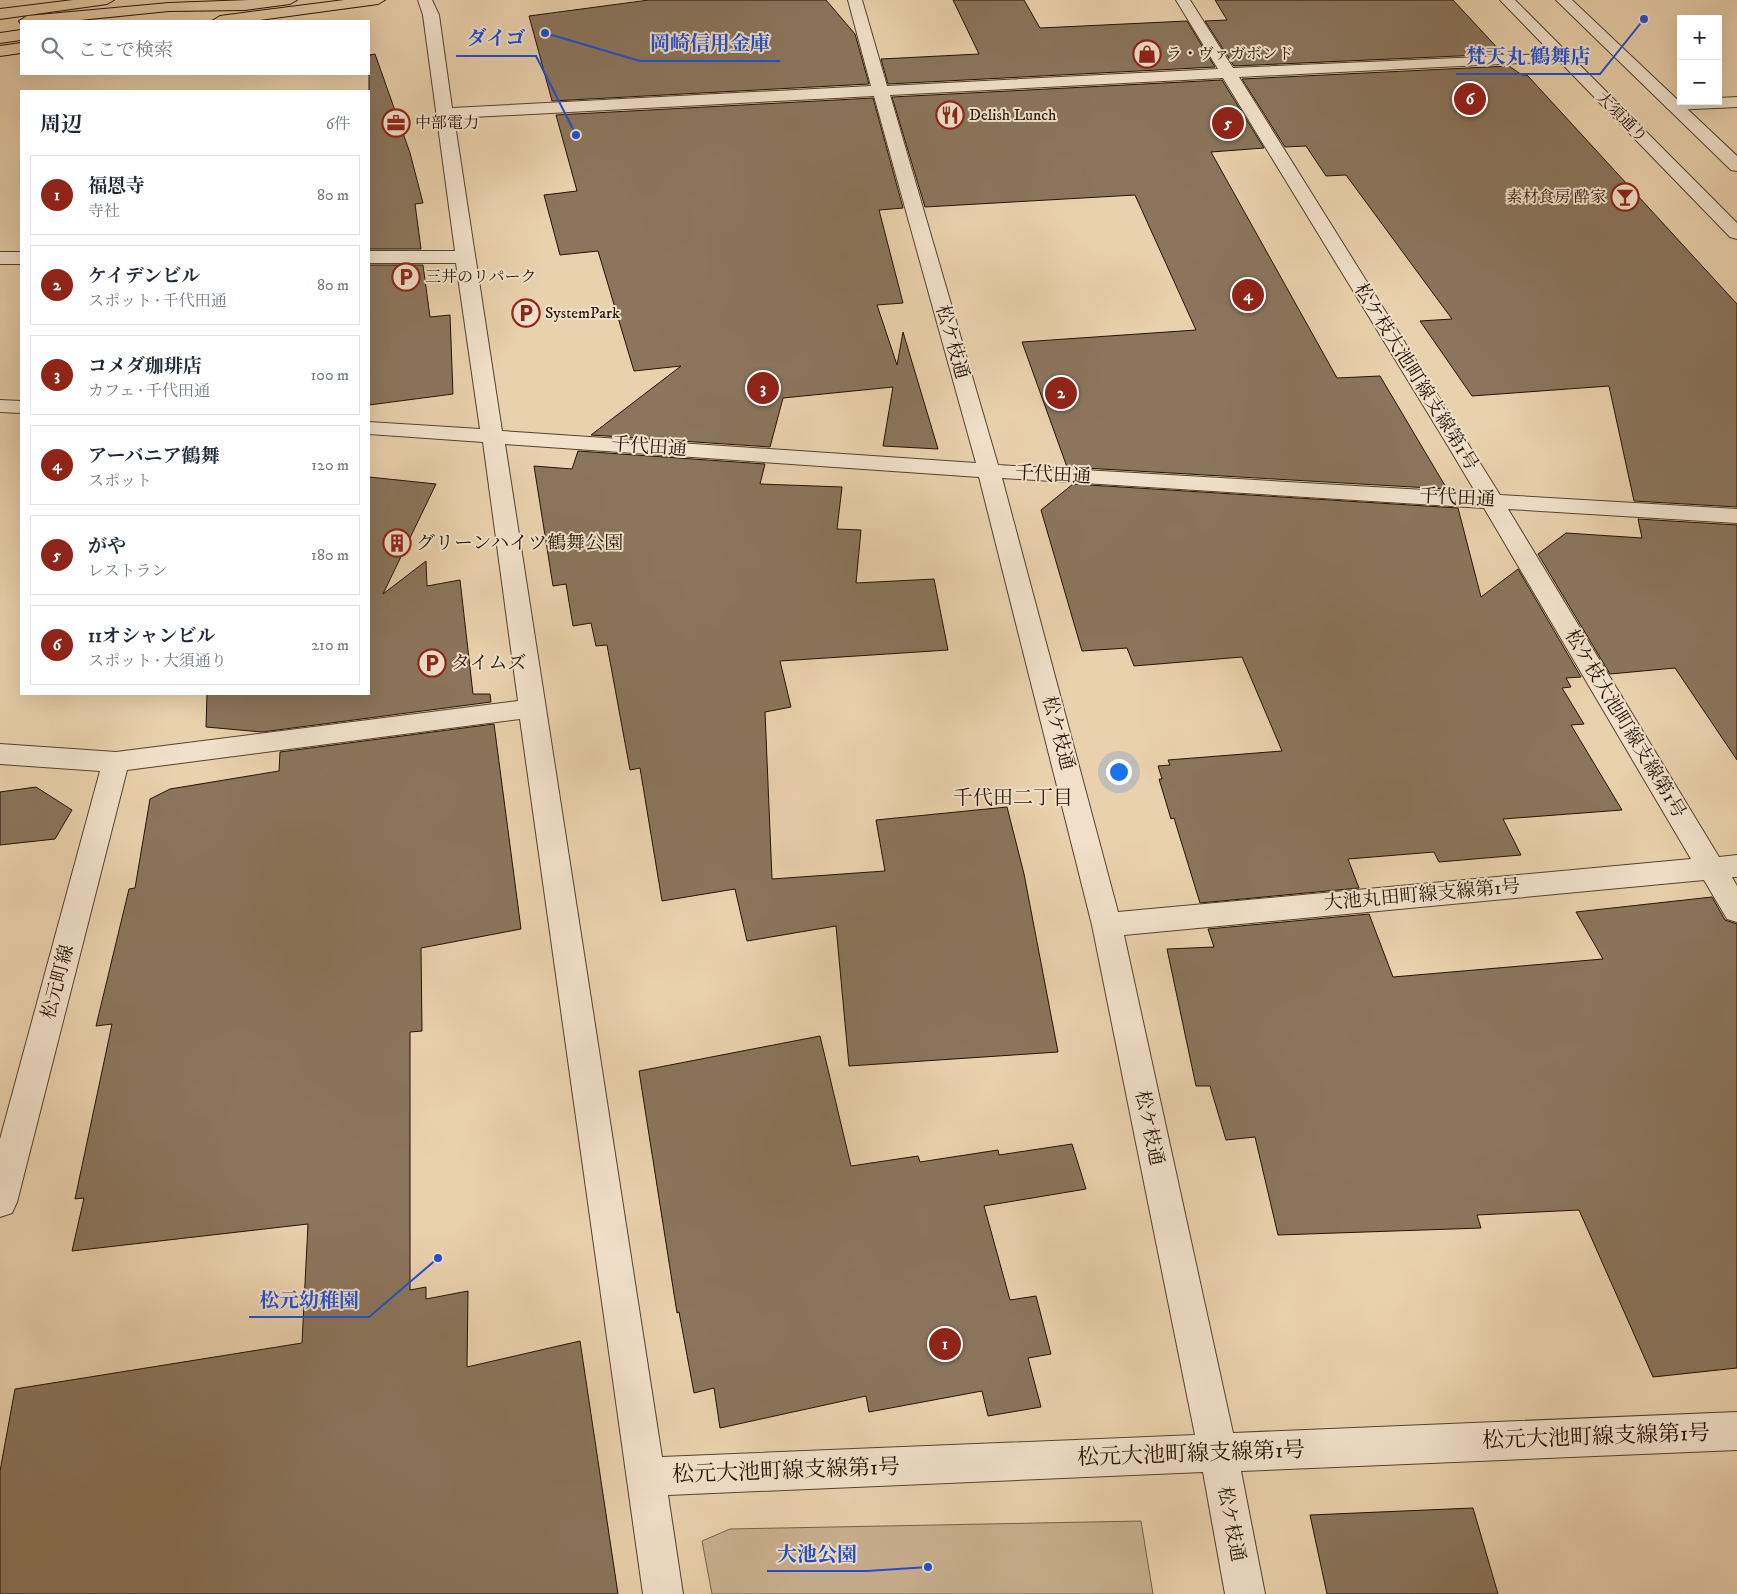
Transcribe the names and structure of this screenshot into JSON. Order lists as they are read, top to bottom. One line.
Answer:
{"streets":{"street":["大須通り","松ケ枝通","松ケ枝大池町線支線第1号","千代田通","大池丸田町線支線第1号","松元町線","松元大池町線支線第1号"]},"crossings":[["松ケ枝通","千代田通"],["松ケ枝通","大池丸田町線支線第1号"],["松ケ枝通","松元大池町線支線第1号"],["松ケ枝大池町線支線第1号","千代田通"],["松ケ枝大池町線支線第1号","大池丸田町線支線第1号"]],"districts":["千代田二丁目"],"places":{"other":["梵天丸 鶴舞店","岡崎信用金庫","ダイゴ","松元幼稚園","大池公園"],"shop":["ラ・ヴァガボンド"],"restaurant":["Delish Lunch"],"office":["中部電力"],"bar":["素材食房 酔家"],"parking":["三井のリパーク","SystemPark","タイムズ"],"building":["グリーンハイツ鶴舞公園"]},"page":{"map_buttons":["+","−"],"search":"ここで検索","pins":["6","5","4","3","2","1"],"heading":["周辺","6件"],"list":[{"mark":"1","name":"福恩寺","note":"寺社","value":"80 m"},{"mark":"2","name":"ケイデンビル","note":"スポット · 千代田通","value":"80 m"},{"mark":"3","name":"コメダ珈琲店","note":"カフェ · 千代田通","value":"100 m"},{"mark":"4","name":"アーバニア鶴舞","note":"スポット","value":"120 m"},{"mark":"5","name":"がや","note":"レストラン","value":"180 m"},{"mark":"6","name":"11オシャンビル","note":"スポット · 大須通り","value":"210 m"}]}}
